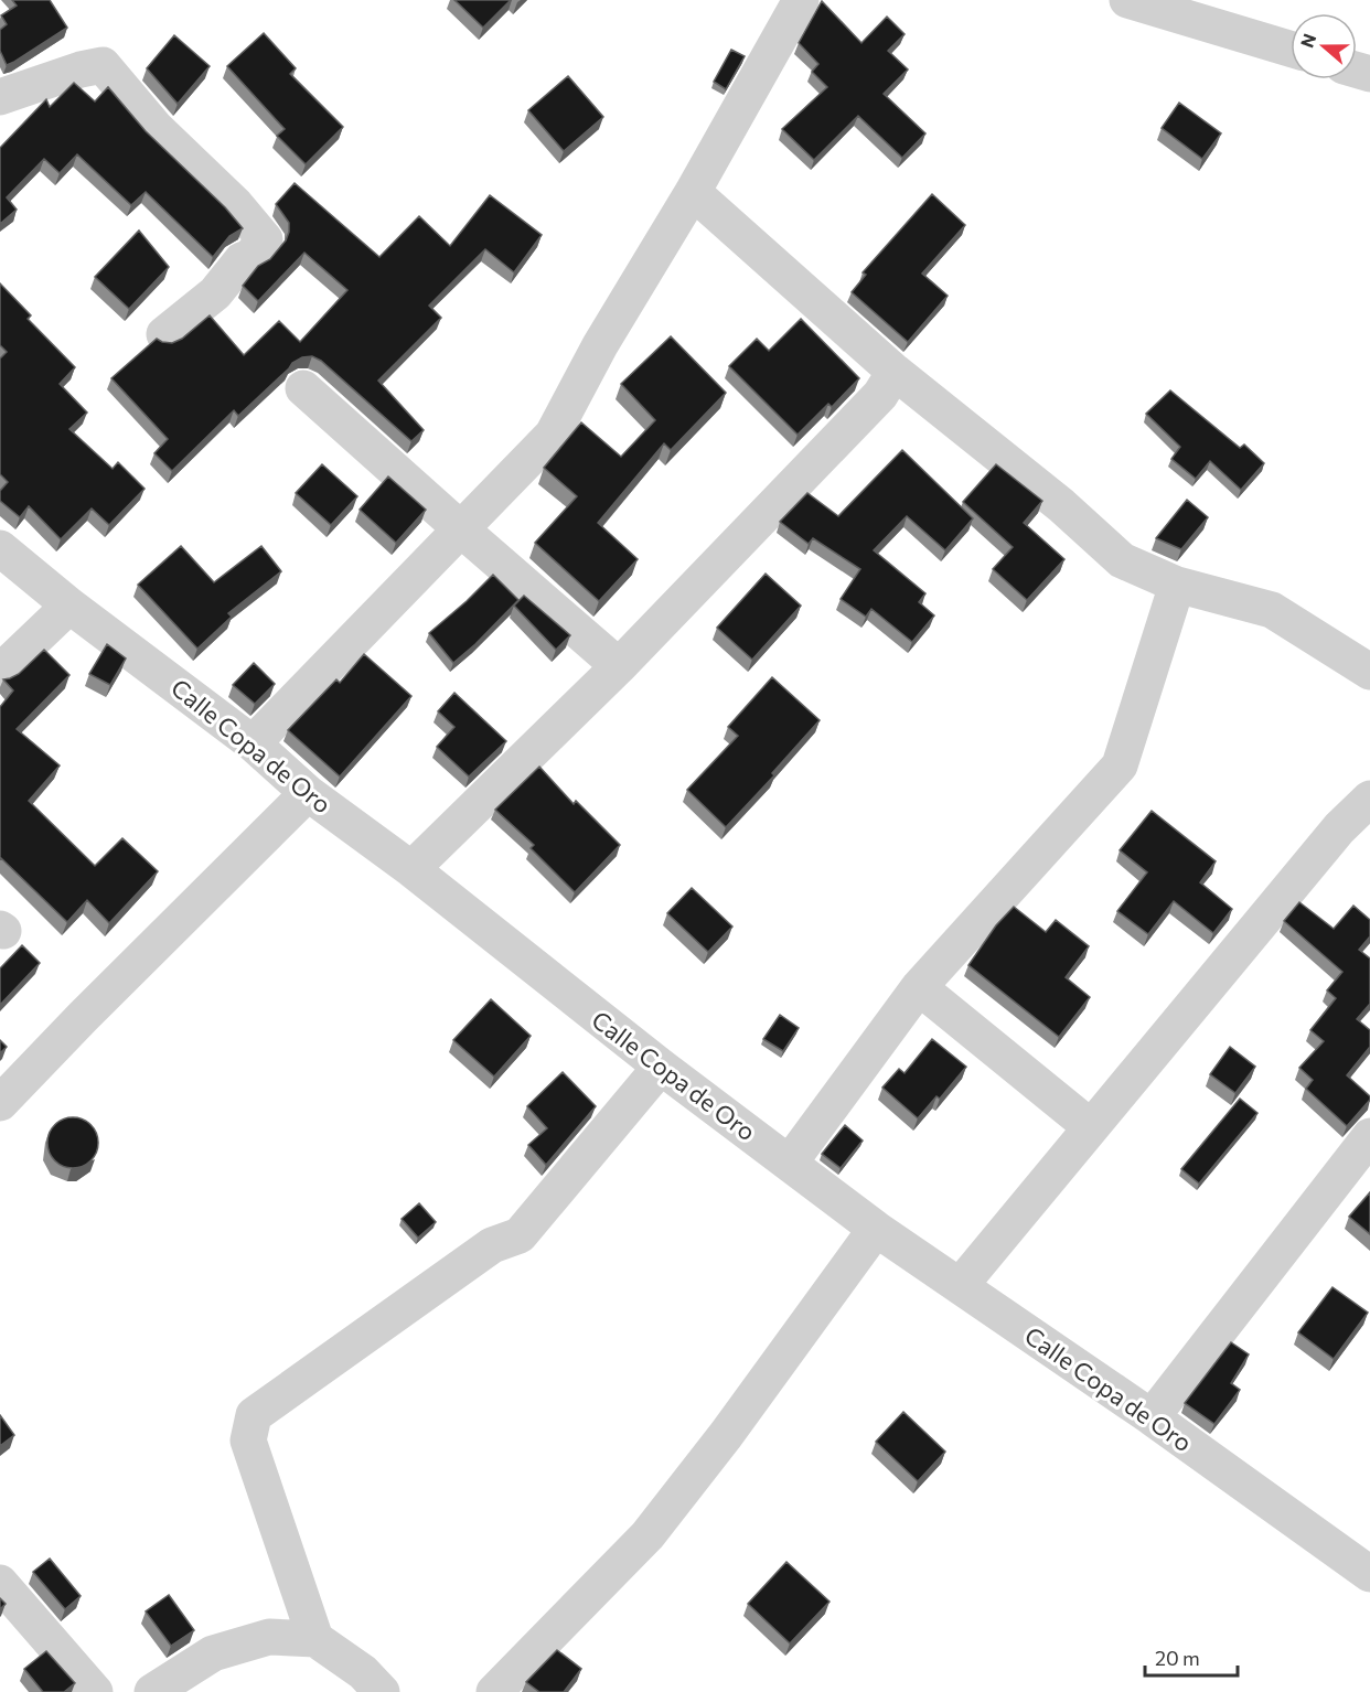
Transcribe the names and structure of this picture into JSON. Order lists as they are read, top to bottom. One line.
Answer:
{"streets":{"street":["Calle Copa de Oro"]},"scale_bar":"20 m","north":"left"}
